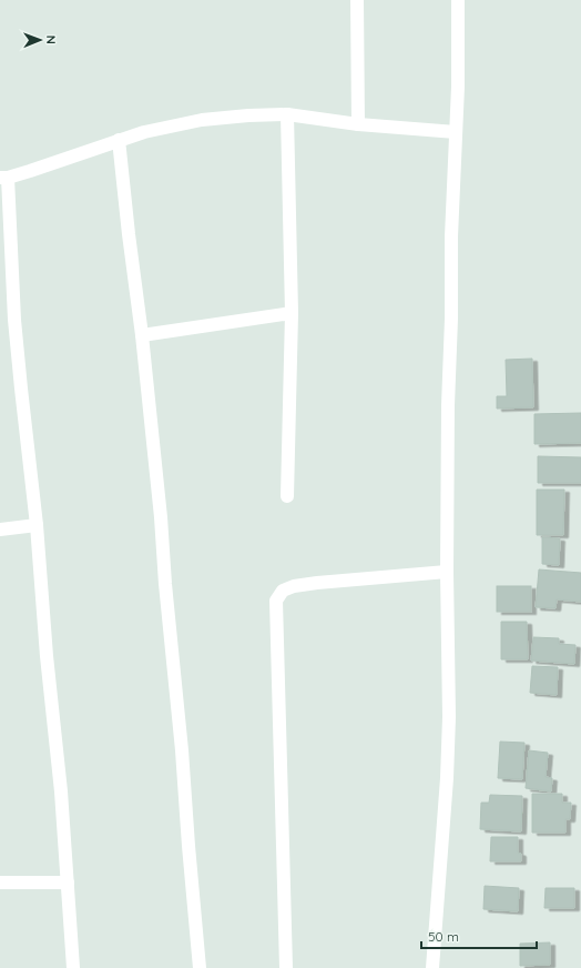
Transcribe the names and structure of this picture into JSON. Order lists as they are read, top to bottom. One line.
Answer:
{"scale_bar":"50 m","north":"right"}
